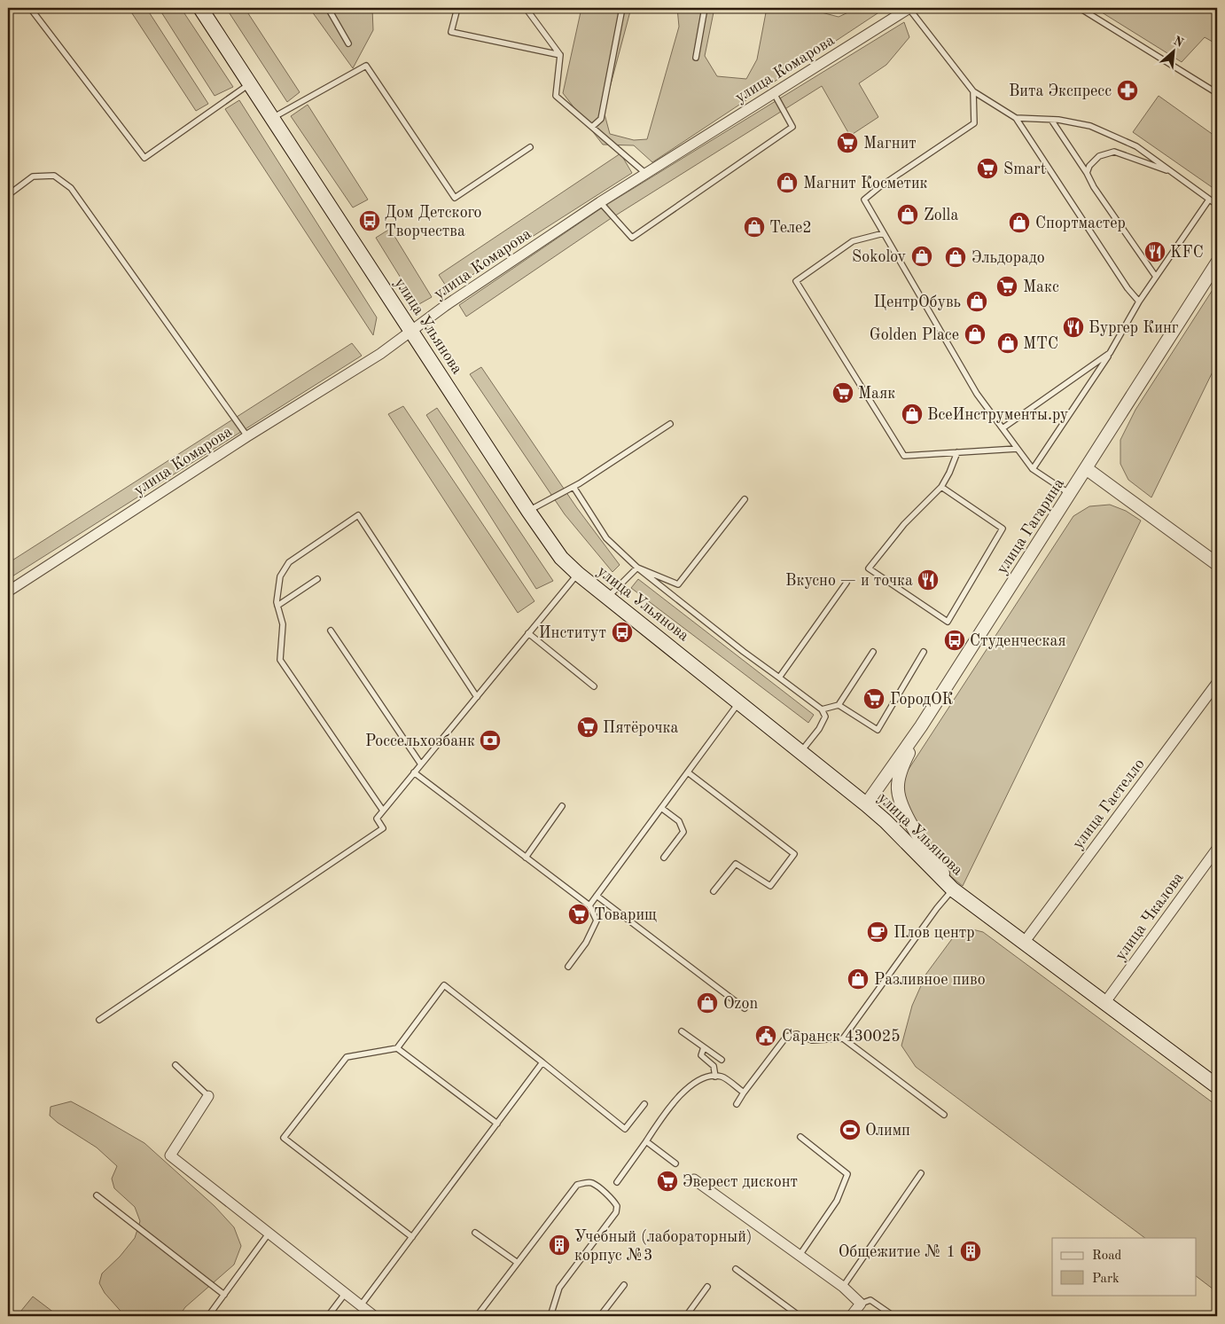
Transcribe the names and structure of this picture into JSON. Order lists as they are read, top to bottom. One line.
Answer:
{"streets":{"main road":["улица Ульянова"],"street":["улица Комарова","улица Гагарина","улица Гастелло","улица Чкалова"]},"crossings":[["улица Комарова","улица Ульянова"],["улица Ульянова","улица Гагарина"],["улица Ульянова","улица Гастелло"],["улица Ульянова","улица Чкалова"]],"places":{"pharmacy":["Вита Экспресс"],"supermarket":["Магнит","Smart","Макс","Маяк","ГородОК","Пятёрочка","Товарищ","Эверест дисконт"],"shop":["Магнит Косметик","Zolla","Спортмастер","Теле2","Sokolov","Эльдорадо","ЦентрОбувь","Golden Place","МТС","ВсеИнструменты.ру","Разливное пиво","Ozon"],"bus stop":["Дом Детского Творчества","Институт","Студенческая"],"restaurant":["KFC","Бургер Кинг","Вкусно — и точка"],"bank":["Россельхозбанк"],"cafe":["Плов центр"],"public building":["Саранск 430025"],"sports":["Олимп"],"building":["Учебный (лабораторный) корпус №3","Общежитие № 1"]},"legend":["Road","Park"],"north":"top right"}
